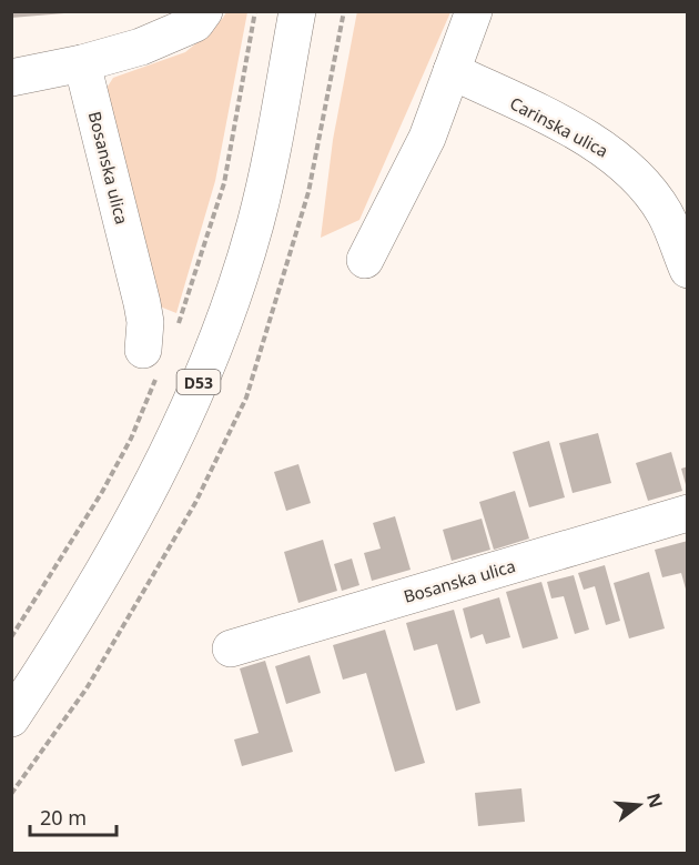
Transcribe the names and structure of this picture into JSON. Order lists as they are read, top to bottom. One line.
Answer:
{"streets":{"street":["Carinska ulica","Bosanska ulica","D53"]},"scale_bar":"20 m","north":"right"}
